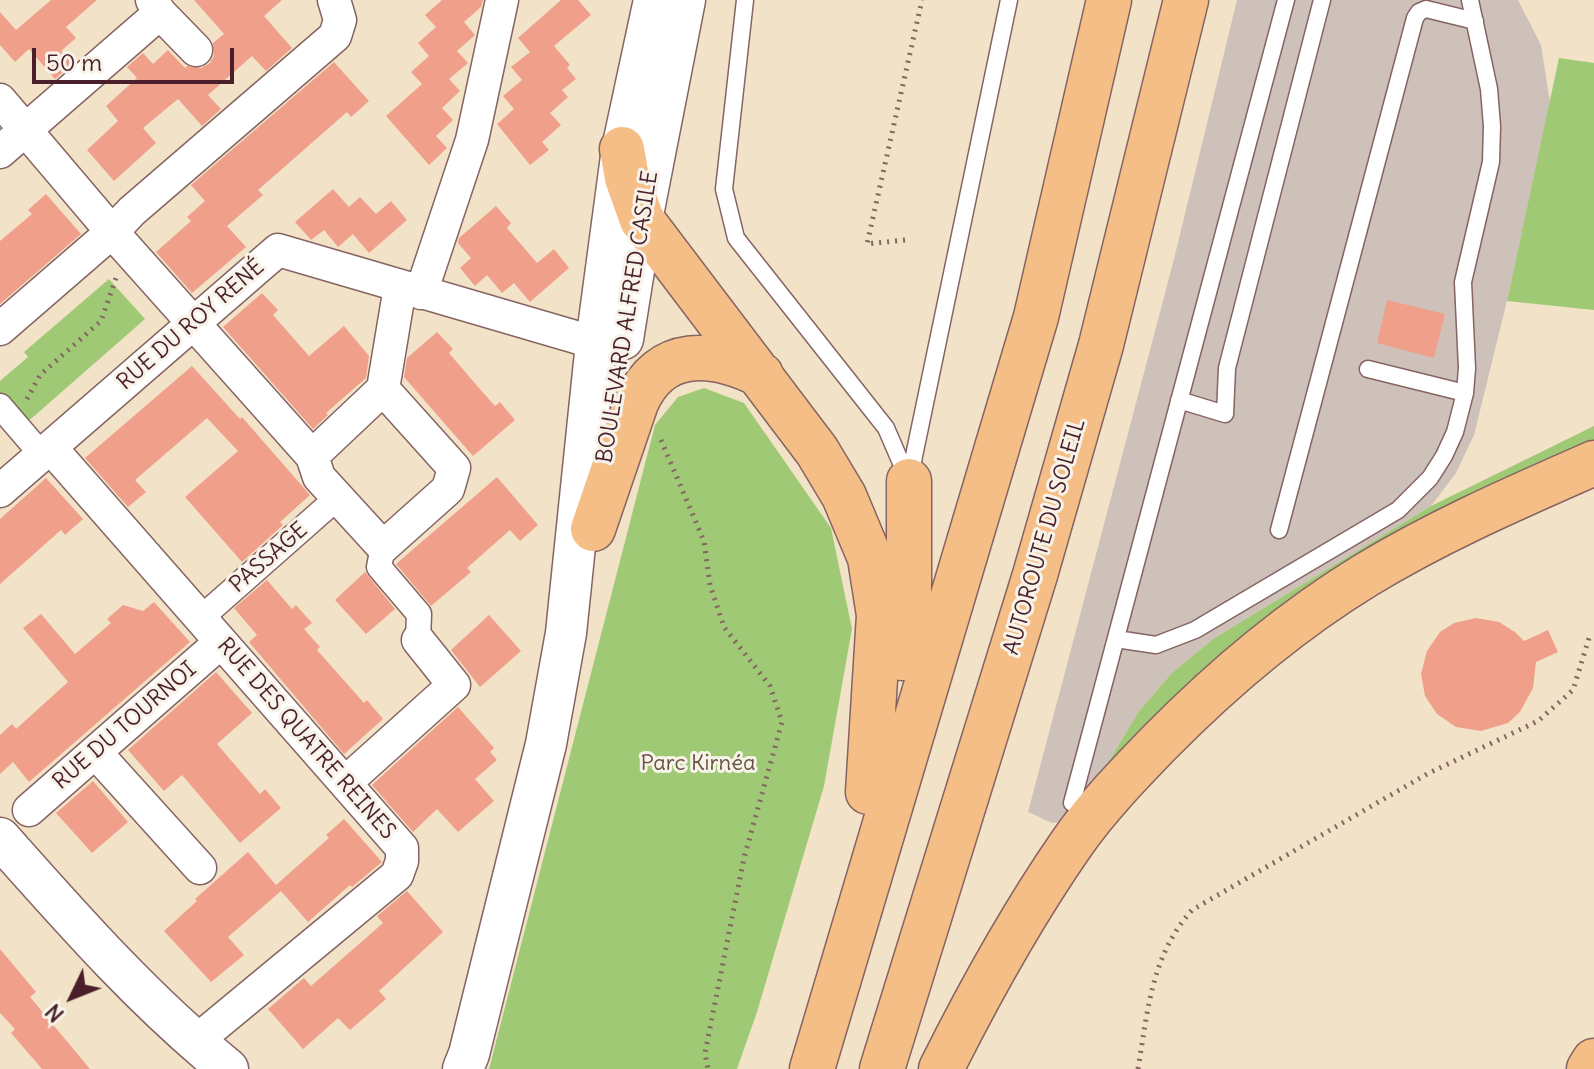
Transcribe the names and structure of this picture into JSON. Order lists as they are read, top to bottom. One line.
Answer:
{"streets":{"main road":["AUTOROUTE DU SOLEIL"],"street":["BOULEVARD ALFRED CASILE","RUE DU ROY RENÉ","PASSAGE","RUE DU TOURNOI","RUE DES QUATRE REINES"]},"crossings":[["BOULEVARD ALFRED CASILE","RUE DU ROY RENÉ"],["RUE DU ROY RENÉ","RUE DES QUATRE REINES"],["PASSAGE","RUE DU TOURNOI"],["PASSAGE","RUE DES QUATRE REINES"],["RUE DU TOURNOI","RUE DES QUATRE REINES"]],"parks":["Parc Kirnéa"],"scale_bar":"50 m","north":"bottom left"}
